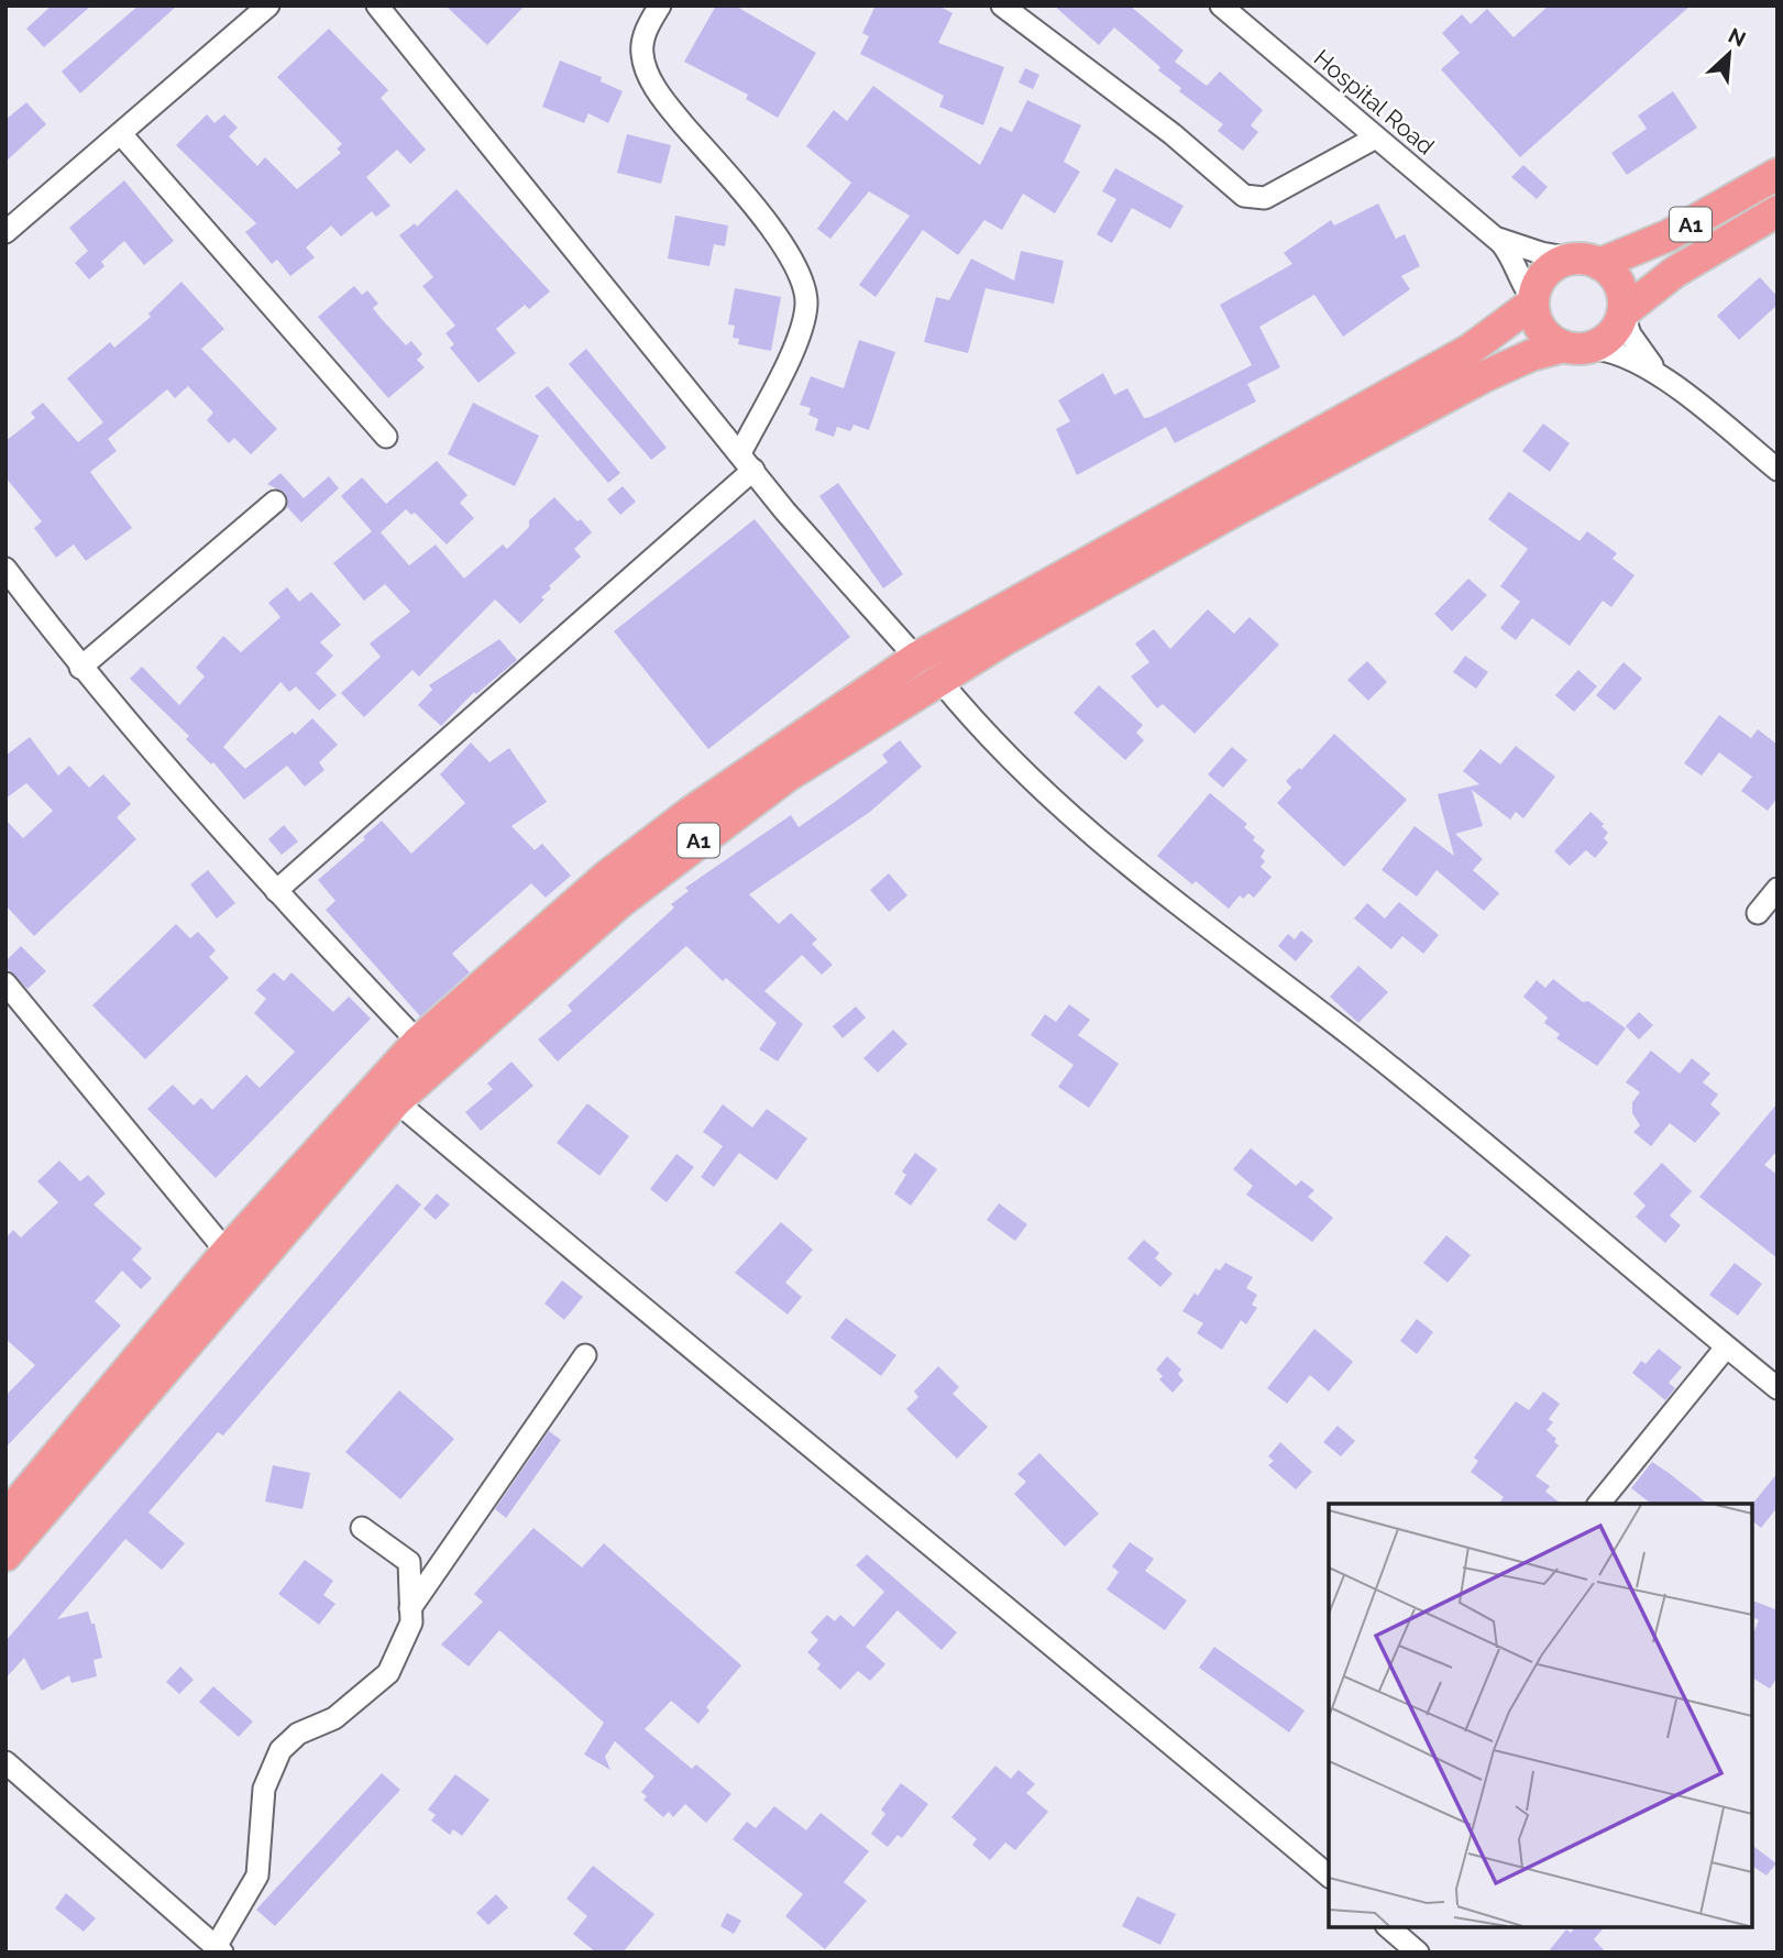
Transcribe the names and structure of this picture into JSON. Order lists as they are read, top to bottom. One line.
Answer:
{"streets":{"highway":["A1"],"street":["Hospital Road"]},"north":"top right"}
